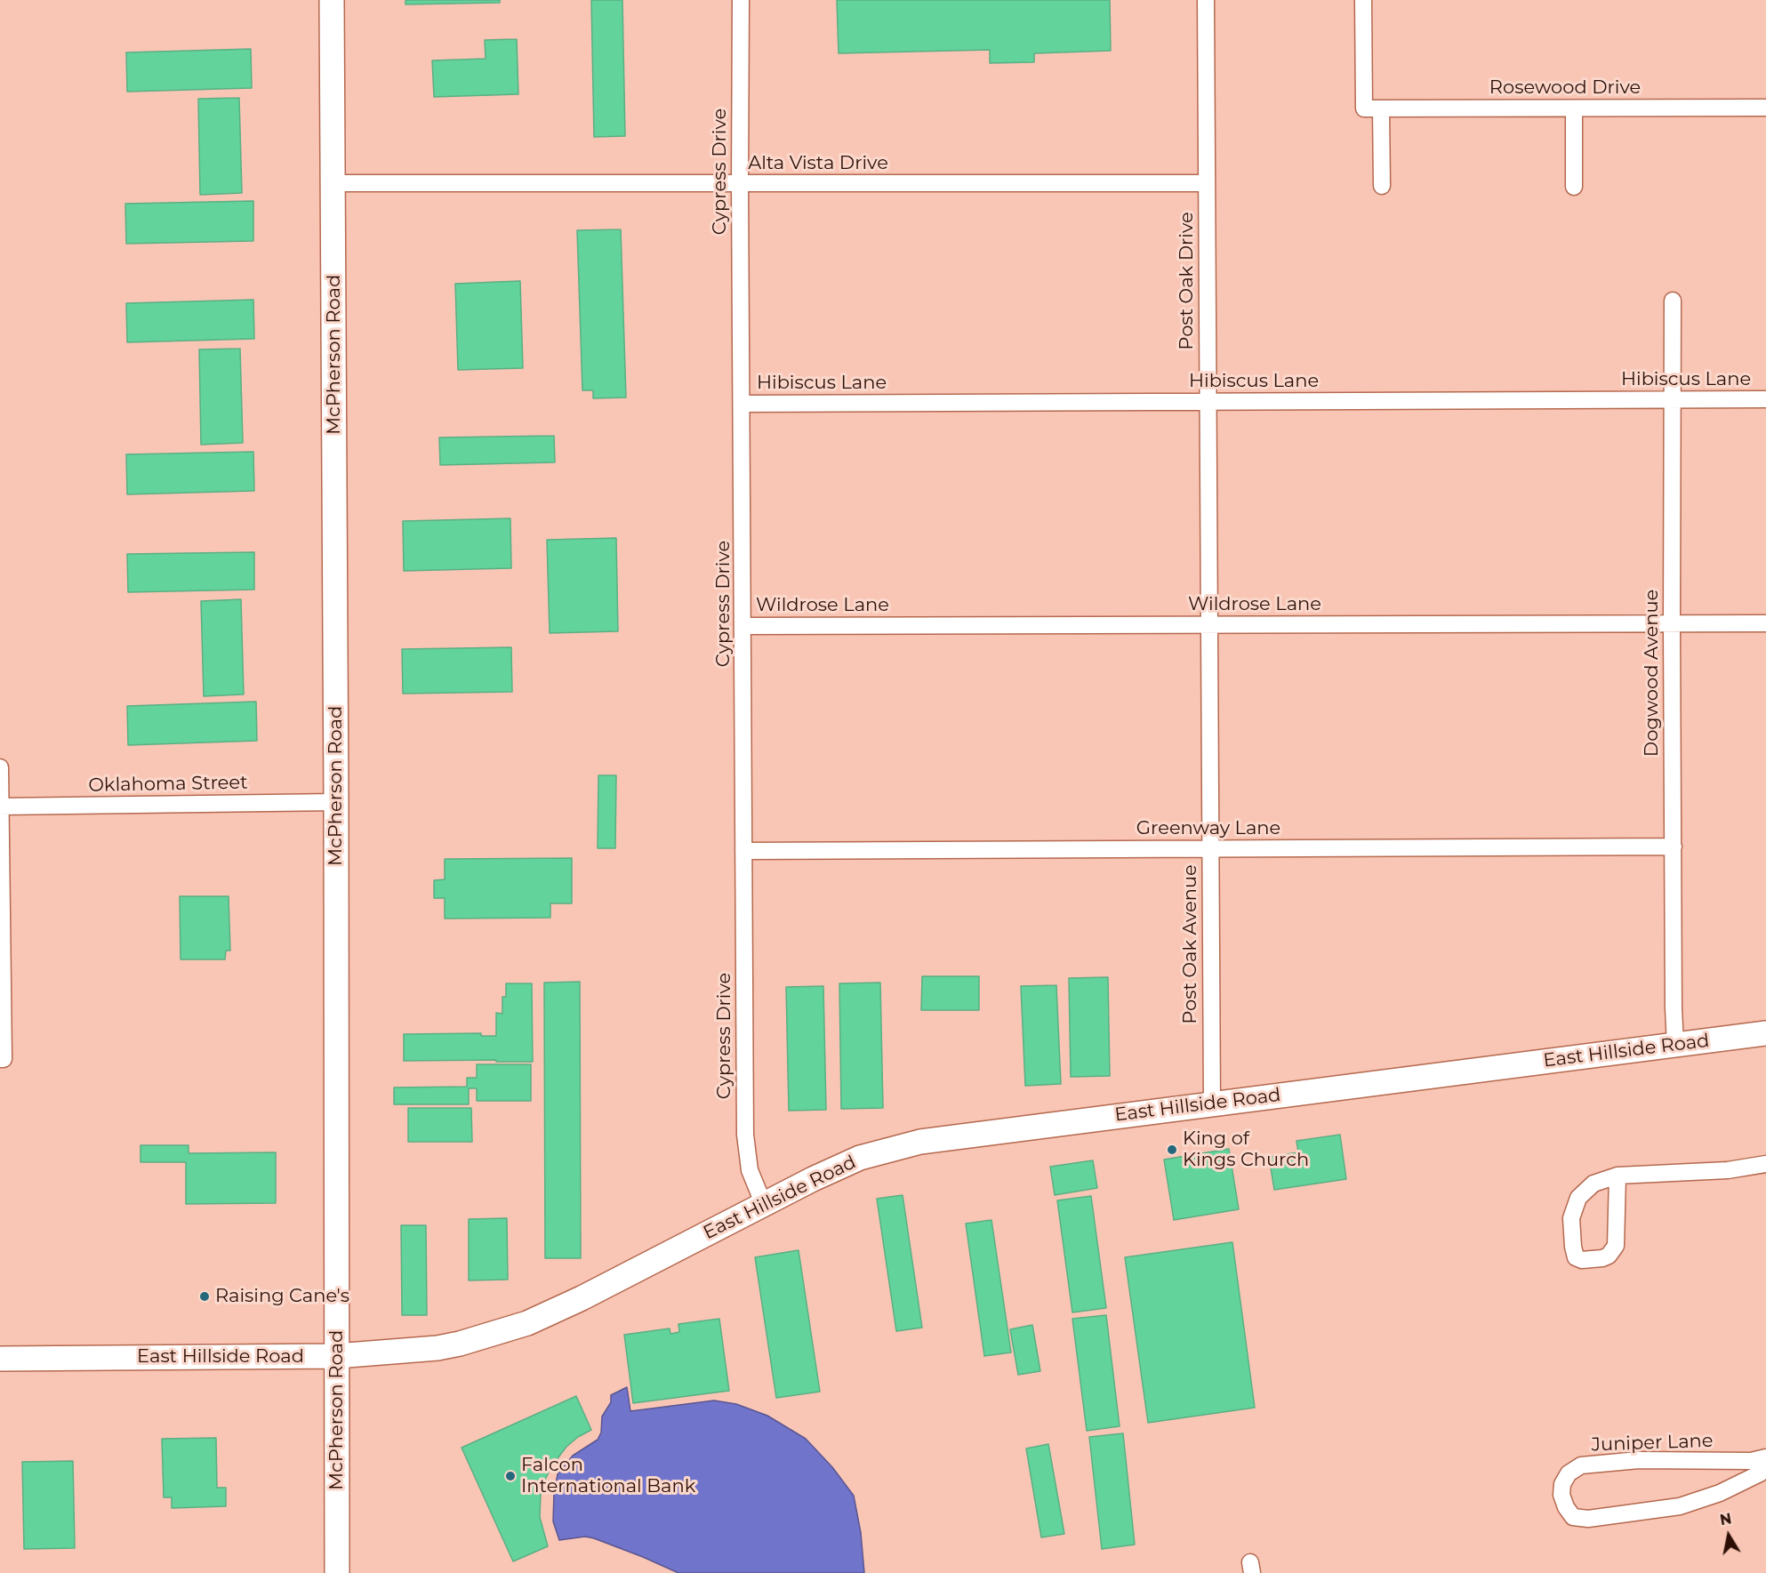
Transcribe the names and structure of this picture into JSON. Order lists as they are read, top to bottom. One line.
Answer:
{"streets":{"street":["Rosewood Drive","Alta Vista Drive","Cypress Drive","Post Oak Drive","McPherson Road","Hibiscus Lane","Wildrose Lane","Dogwood Avenue","Oklahoma Street","Greenway Lane","Post Oak Avenue","East Hillside Road","Juniper Lane"]},"crossings":[["Alta Vista Drive","Cypress Drive"],["Alta Vista Drive","Post Oak Drive"],["Alta Vista Drive","McPherson Road"],["Cypress Drive","Hibiscus Lane"],["Cypress Drive","Wildrose Lane"],["Cypress Drive","Greenway Lane"],["Cypress Drive","East Hillside Road"],["Post Oak Drive","Hibiscus Lane"],["Post Oak Drive","Wildrose Lane"],["Post Oak Drive","Post Oak Avenue"],["McPherson Road","Oklahoma Street"],["McPherson Road","East Hillside Road"],["Hibiscus Lane","Dogwood Avenue"],["Wildrose Lane","Dogwood Avenue"],["Wildrose Lane","Post Oak Avenue"],["Dogwood Avenue","Greenway Lane"],["Dogwood Avenue","East Hillside Road"],["Greenway Lane","Post Oak Avenue"],["Post Oak Avenue","East Hillside Road"]],"places":["King of Kings Church","Raising Cane's","Falcon International Bank"],"north":"top"}
